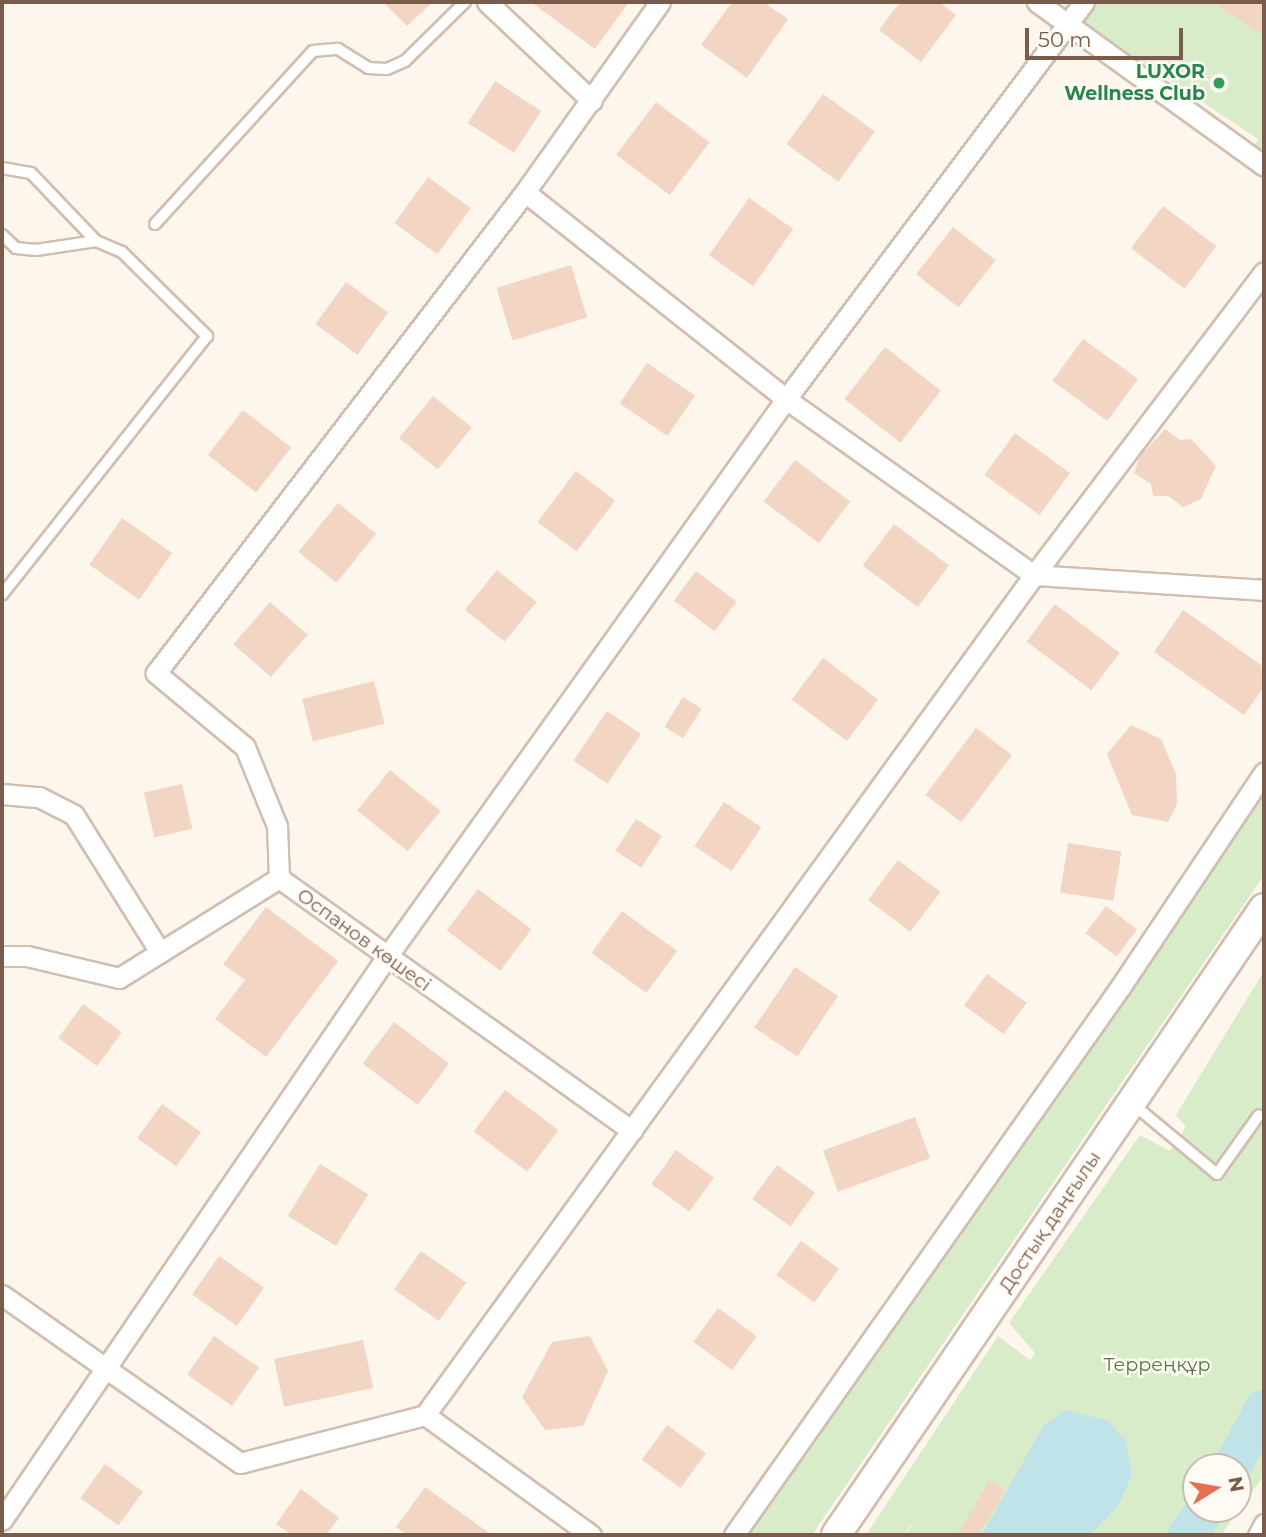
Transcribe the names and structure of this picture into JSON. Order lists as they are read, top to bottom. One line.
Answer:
{"streets":{"main road":["Достық даңғылы"],"street":["Оспанов көшесі"]},"parks":["Терреңқұр"],"places":["LUXOR Wellness Club"],"scale_bar":"50 m","north":"right"}
